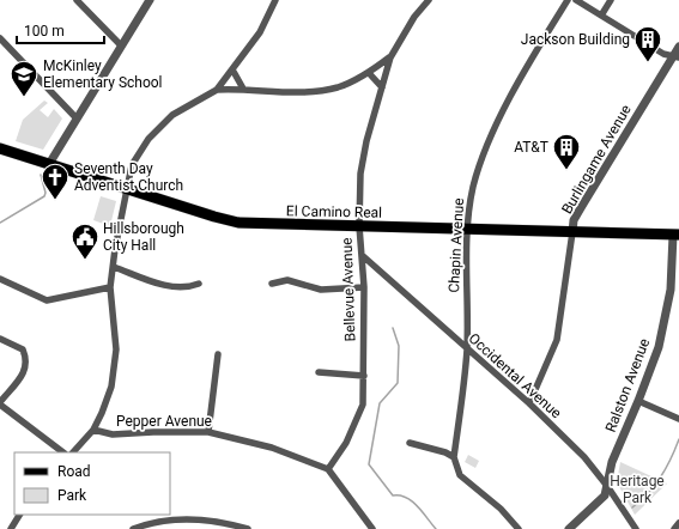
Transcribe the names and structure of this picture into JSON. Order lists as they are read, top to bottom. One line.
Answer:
{"streets":{"main road":["El Camino Real"],"street":["Burlingame Avenue","Chapin Avenue","Bellevue Avenue","Occidental Avenue","Ralston Avenue","Pepper Avenue"]},"crossings":[["Burlingame Avenue","El Camino Real"],["Burlingame Avenue","Occidental Avenue"],["El Camino Real","Chapin Avenue"],["El Camino Real","Bellevue Avenue"],["El Camino Real","Ralston Avenue"],["Chapin Avenue","Occidental Avenue"],["Bellevue Avenue","Occidental Avenue"],["Bellevue Avenue","Pepper Avenue"],["Occidental Avenue","Ralston Avenue"]],"parks":["Heritage Park"],"places":{"building":["Jackson Building","AT&T"],"school or university":["McKinley Elementary School"],"church":["Seventh Day Adventist Church"],"public building":["Hillsborough City Hall"]},"legend":["Road","Park"],"scale_bar":"100 m"}
